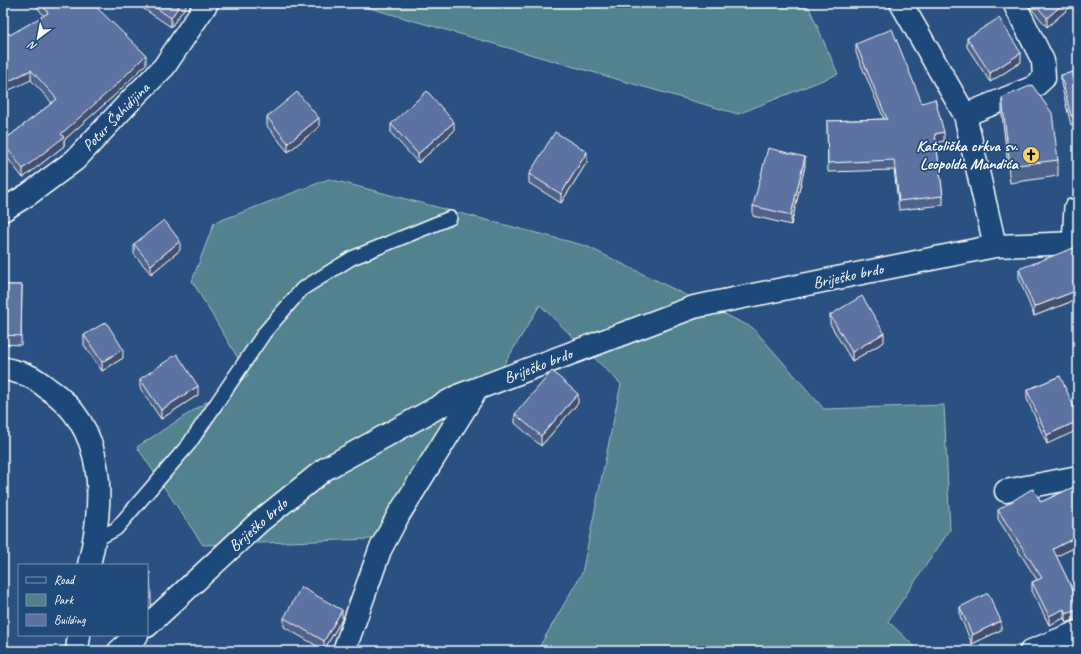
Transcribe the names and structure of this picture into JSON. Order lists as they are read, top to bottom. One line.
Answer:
{"streets":{"street":["Potur Šahidijina","Briješko brdo"]},"places":{"church":["Katolička crkva sv. Leopolda Mandića"]},"legend":["Road","Park","Building"],"north":"bottom left"}
